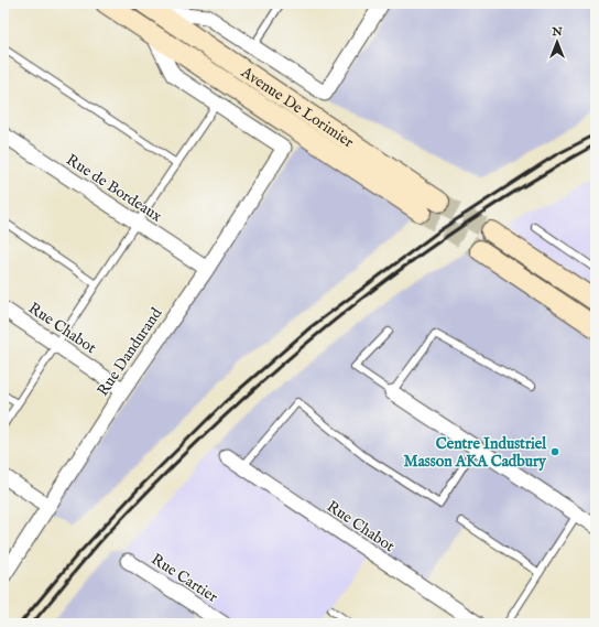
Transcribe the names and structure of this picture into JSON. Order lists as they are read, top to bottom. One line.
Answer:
{"streets":{"main road":["Avenue De Lorimier"],"street":["Rue de Bordeaux","Rue Chabot","Rue Dandurand","Rue Cartier"]},"crossings":[["Avenue De Lorimier","Rue Dandurand"],["Rue de Bordeaux","Rue Dandurand"],["Rue Chabot","Rue Dandurand"]],"places":["Centre Industriel Masson AKA Cadbury"],"north":"top"}
